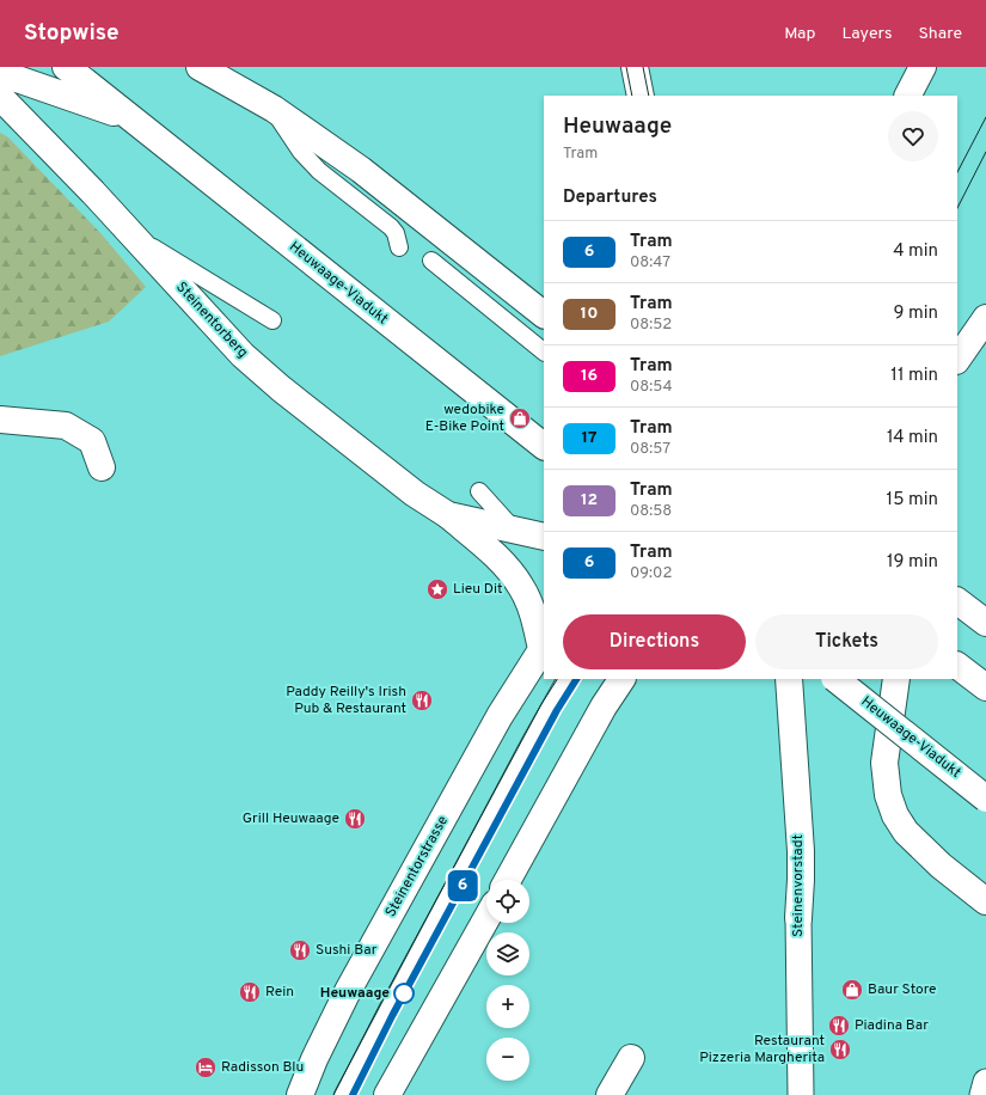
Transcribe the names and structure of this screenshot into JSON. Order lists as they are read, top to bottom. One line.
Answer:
{"streets":{"main road":["Heuwaage-Viadukt","Steinentorberg","Steinentorstrasse","Steinenvorstadt"]},"crossings":[["Steinentorberg","Steinentorstrasse"]],"places":{"shop":["wedobike E-Bike Point","Baur Store"],"place":["Lieu Dit"],"restaurant":["Paddy Reilly's Irish Pub & Restaurant","Grill Heuwaage","Sushi Bar","Rein","Piadina Bar","Restaurant Pizzeria Margherita"],"other":["Heuwaage"],"hotel":["Radisson Blu"]},"lines":["tram line 6"],"page":{"header":"Stopwise","nav":["Map","Layers","Share"],"on_map":"6","heading":[["Heuwaage","Tram"],"Departures"],"list":[{"mark":"6","name":"Tram","note":"08:47","value":"4 min"},{"mark":"10","name":"Tram","note":"08:52","value":"9 min"},{"mark":"16","name":"Tram","note":"08:54","value":"11 min"},{"mark":"17","name":"Tram","note":"08:57","value":"14 min"},{"mark":"12","name":"Tram","note":"08:58","value":"15 min"},{"mark":"6","name":"Tram","note":"09:02","value":"19 min"}],"buttons":["Directions","Tickets"],"map_buttons":["+","−"]}}
